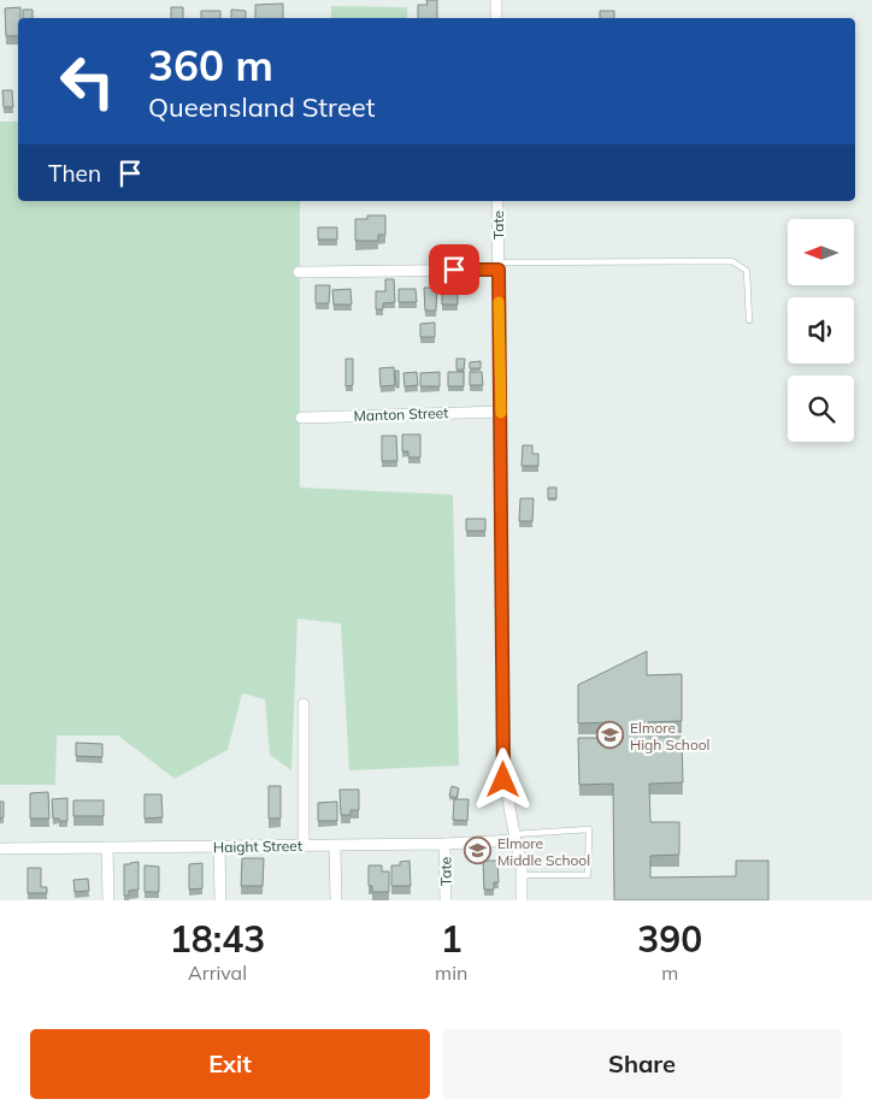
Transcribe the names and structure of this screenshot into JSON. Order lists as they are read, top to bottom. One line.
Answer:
{"streets":{"street":["Tate","Manton Street","Haight Street"]},"crossings":[["Tate","Manton Street"],["Tate","Haight Street"]],"places":{"school or university":["Elmore High School","Elmore Middle School"]},"north":"left","page":{"turn":["360 m","Queensland Street"],"then":"Then","eta":["18:43","Arrival","1","min","390","m"],"buttons":["Exit","Share"]}}
